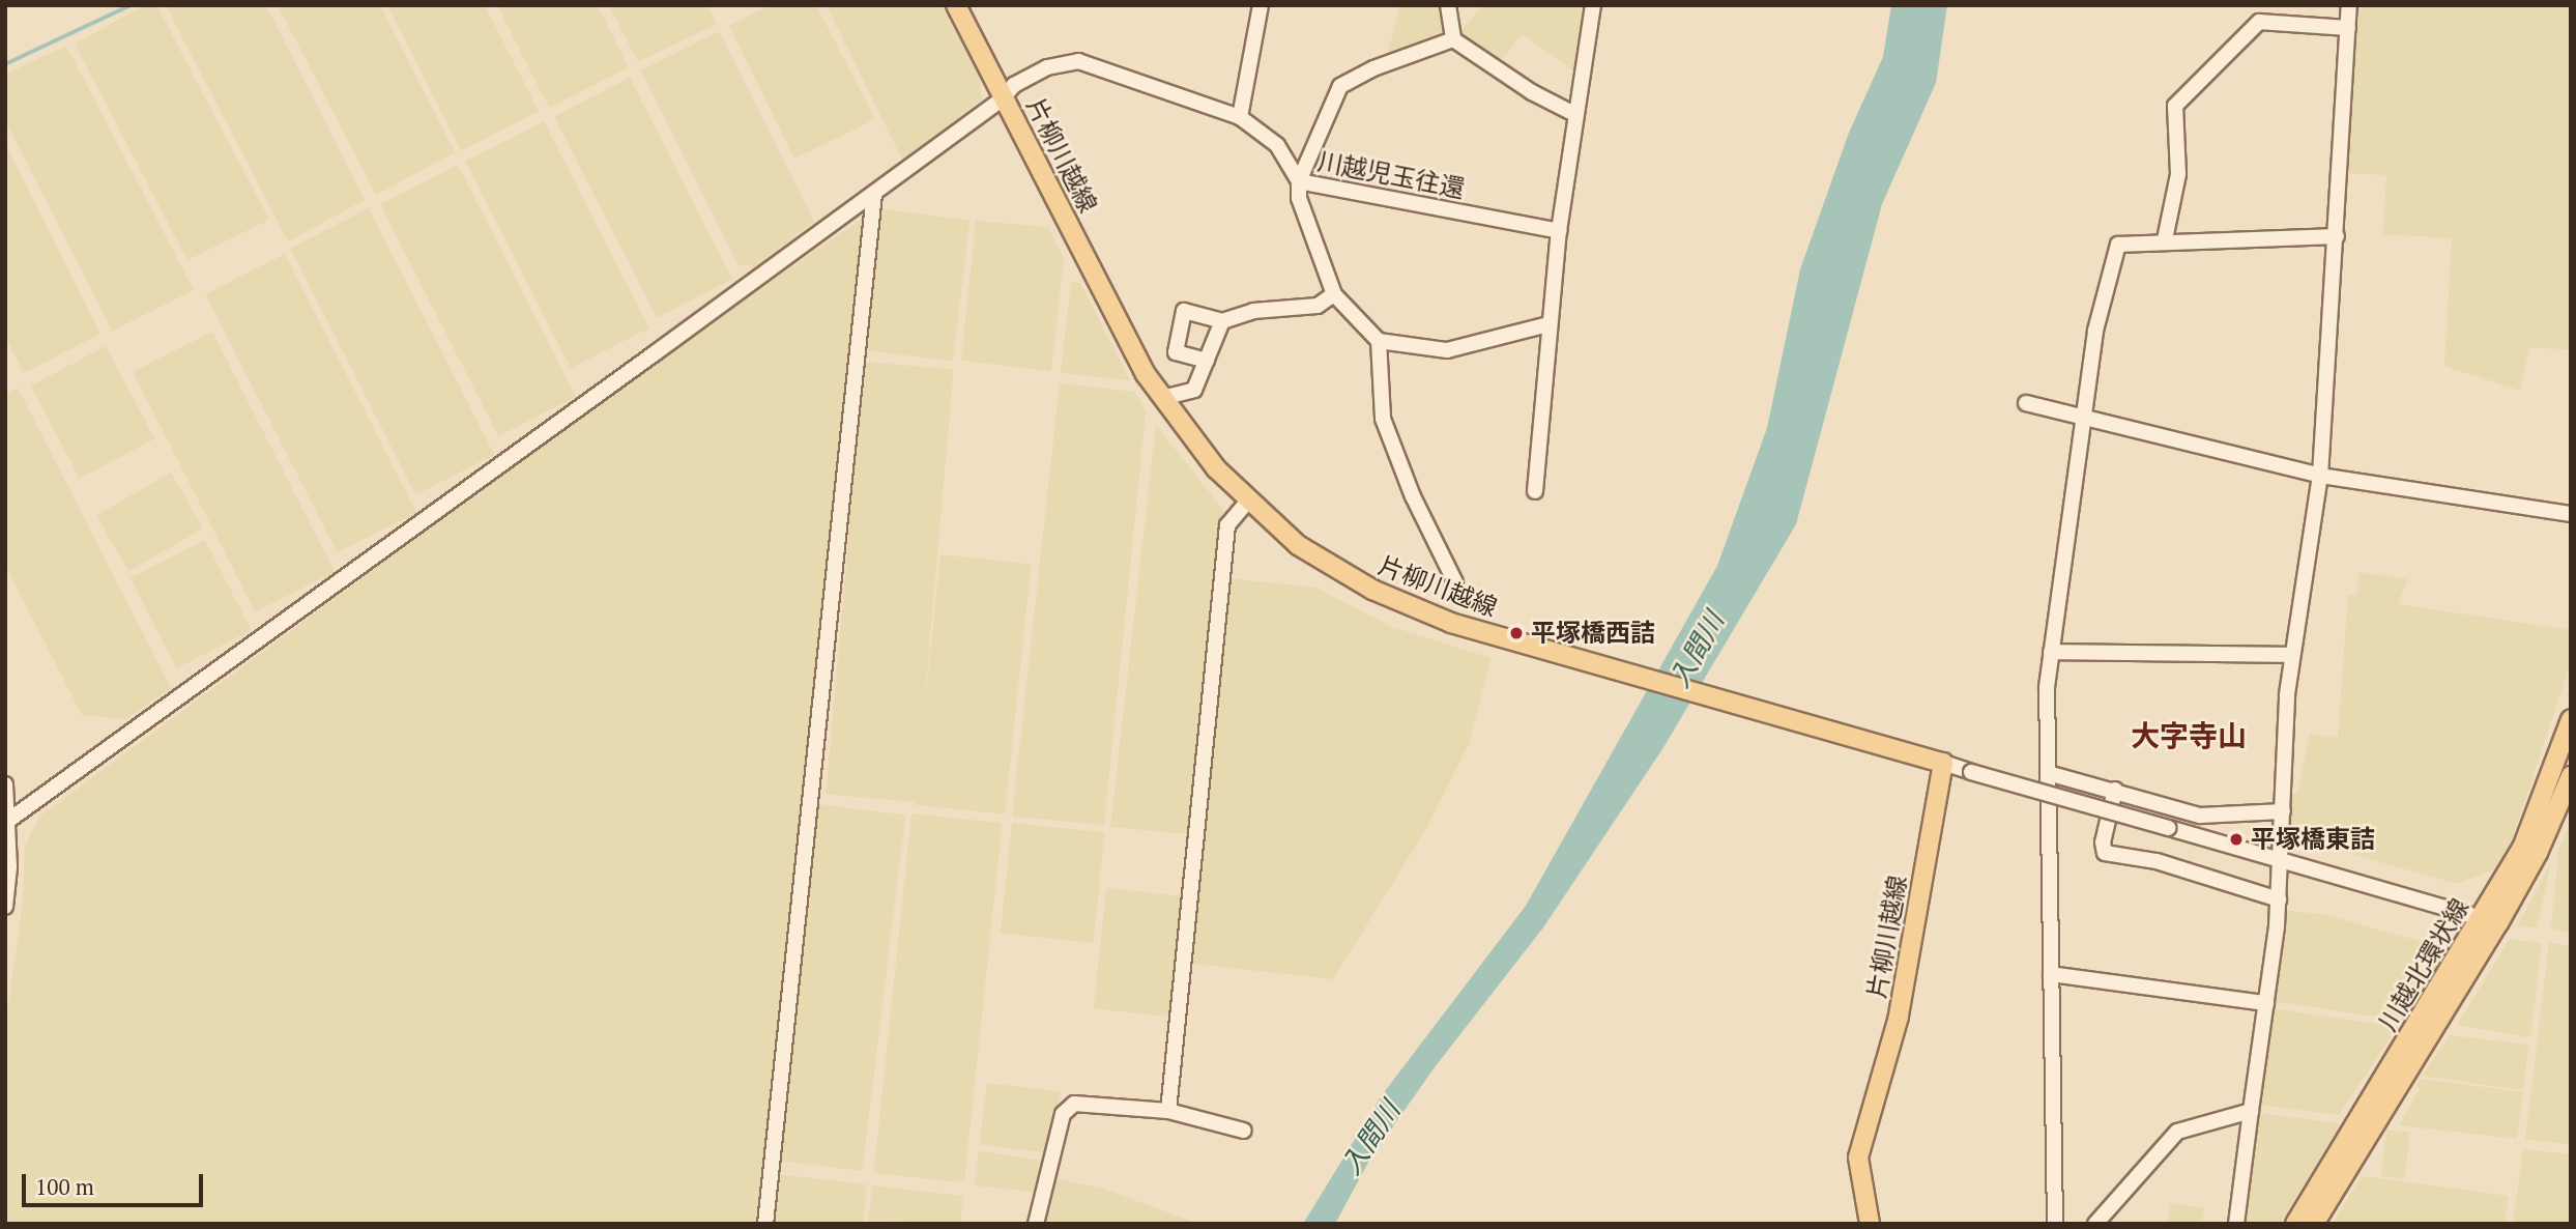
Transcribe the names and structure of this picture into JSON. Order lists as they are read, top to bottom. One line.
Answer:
{"streets":{"main road":["片柳川越線","川越北環状線"],"street":["川越児玉往還"]},"crossings":[["片柳川越線","川越児玉往還"]],"districts":["大字寺山"],"water":["入間川"],"places":["平塚橋西詰","平塚橋東詰"],"scale_bar":"100 m"}
